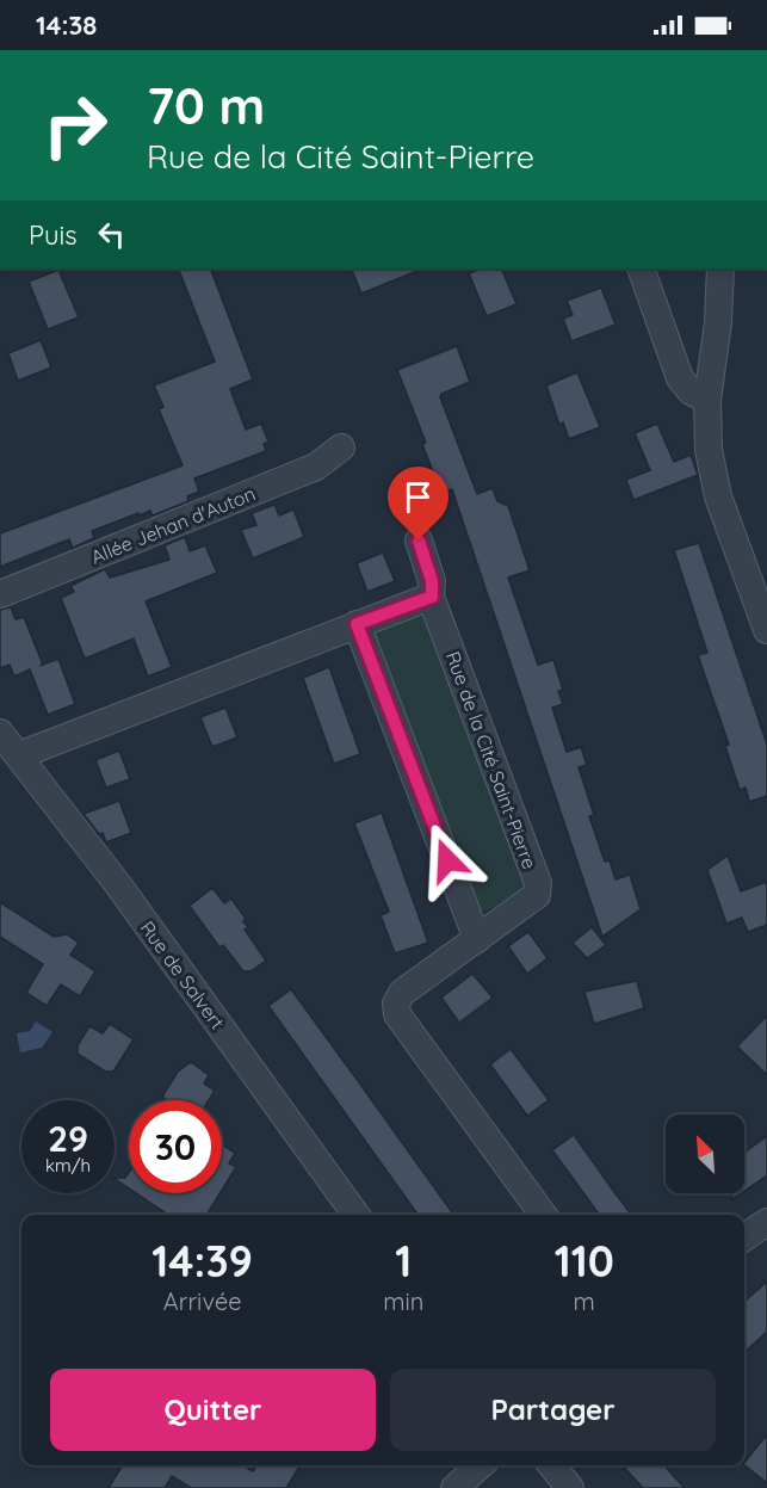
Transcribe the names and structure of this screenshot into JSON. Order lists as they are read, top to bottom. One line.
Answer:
{"streets":{"street":["Allée Jehan d'Auton","Rue de la Cité Saint-Pierre","Rue de Salvert"]},"north":"top left","page":{"status":"14:38","turn":["70 m","Rue de la Cité Saint-Pierre"],"then":"Puis","speed":"29 km/h","limit":"30","eta":["14:39","Arrivée","1","min","110","m"],"buttons":["Quitter","Partager"]}}
